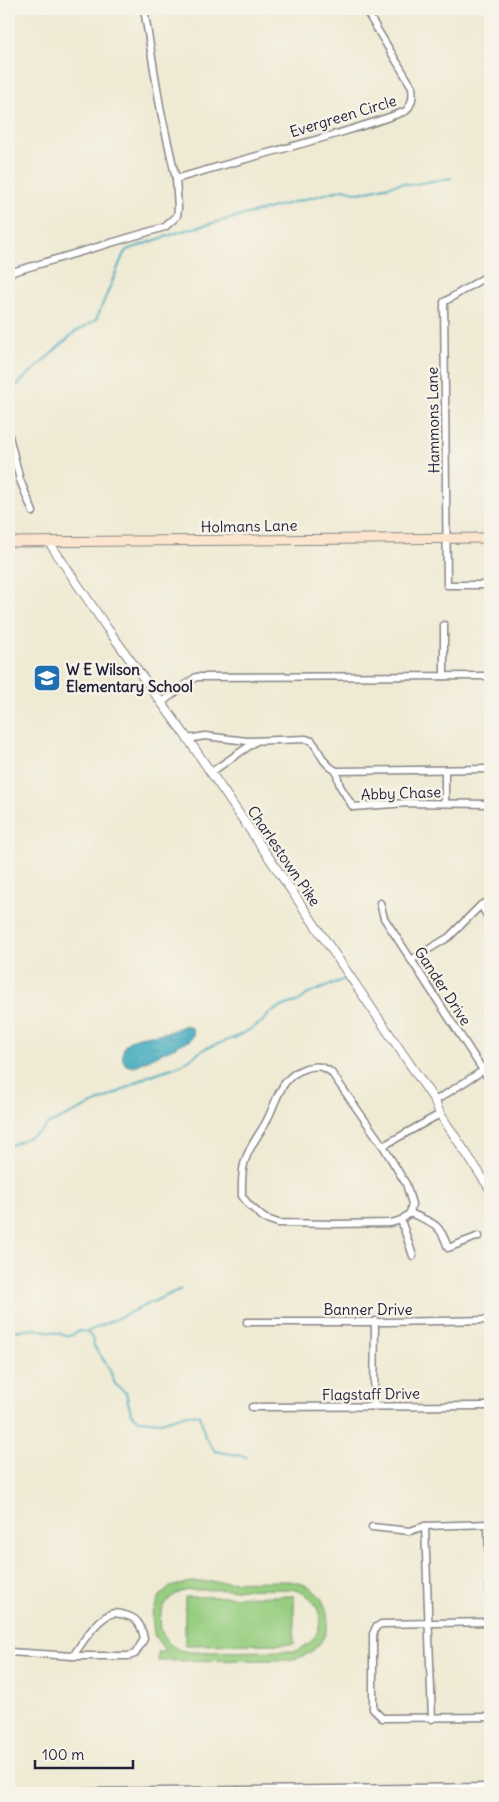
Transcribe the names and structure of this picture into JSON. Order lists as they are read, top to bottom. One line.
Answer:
{"streets":{"main road":["Holmans Lane"],"street":["Evergreen Circle","Hammons Lane","Abby Chase","Charlestown Pike","Gander Drive","Banner Drive","Flagstaff Drive"]},"crossings":[["Hammons Lane","Holmans Lane"],["Holmans Lane","Charlestown Pike"],["Abby Chase","Charlestown Pike"]],"places":{"school or university":["W E Wilson Elementary School"]},"scale_bar":"100 m"}
